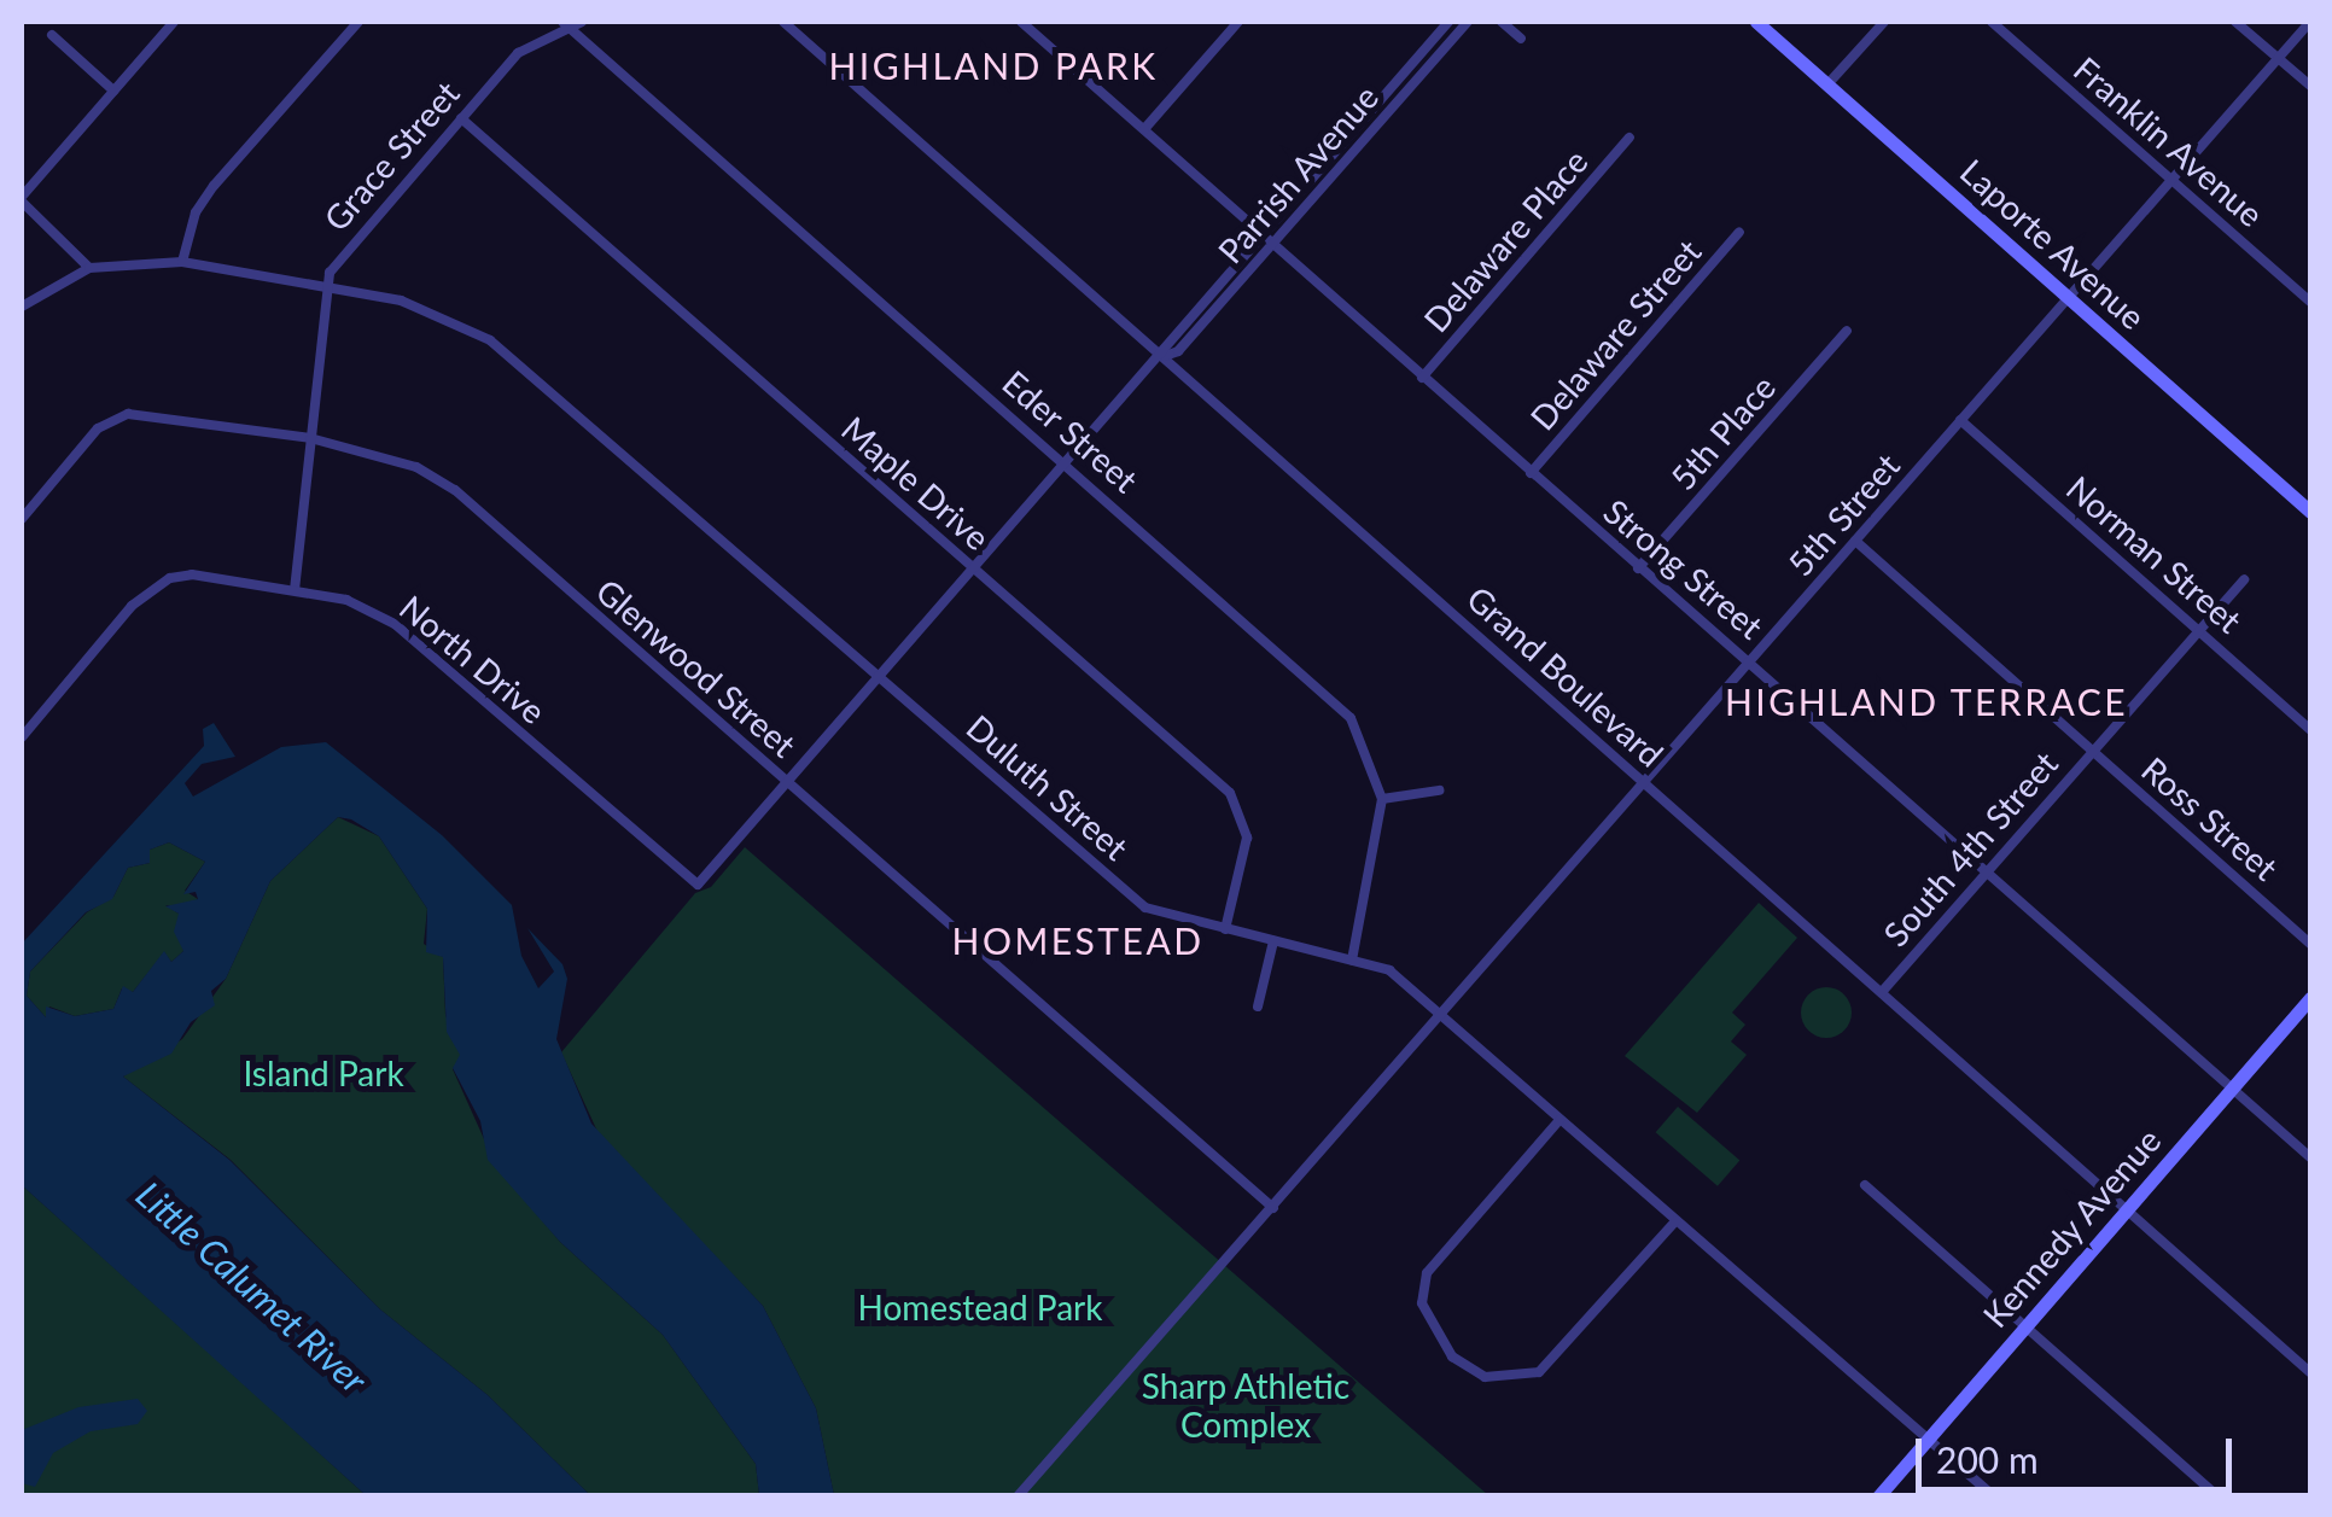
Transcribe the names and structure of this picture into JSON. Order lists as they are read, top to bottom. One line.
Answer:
{"streets":{"street":["Franklin Avenue","Grace Street","Parrish Avenue","Delaware Place","Laporte Avenue","Delaware Street","Eder Street","5th Place","Maple Drive","5th Street","Norman Street","Strong Street","North Drive","Glenwood Street","Grand Boulevard","Duluth Street","Ross Street","South 4th Street","Kennedy Avenue"]},"crossings":[["Franklin Avenue","5th Street"],["Grace Street","Eder Street"],["Grace Street","Maple Drive"],["Grace Street","North Drive"],["Grace Street","Glenwood Street"],["Grace Street","Duluth Street"],["Parrish Avenue","Eder Street"],["Parrish Avenue","Maple Drive"],["Parrish Avenue","Strong Street"],["Parrish Avenue","North Drive"],["Parrish Avenue","Glenwood Street"],["Parrish Avenue","Grand Boulevard"],["Parrish Avenue","Duluth Street"],["Delaware Place","Strong Street"],["Laporte Avenue","5th Street"],["Delaware Street","Strong Street"],["5th Place","Strong Street"],["Maple Drive","Duluth Street"],["5th Street","Norman Street"],["5th Street","Strong Street"],["5th Street","Glenwood Street"],["5th Street","Grand Boulevard"],["5th Street","Duluth Street"],["5th Street","Ross Street"],["Norman Street","South 4th Street"],["Strong Street","South 4th Street"],["Strong Street","Kennedy Avenue"],["Grand Boulevard","South 4th Street"],["Grand Boulevard","Kennedy Avenue"],["Duluth Street","Kennedy Avenue"],["Ross Street","South 4th Street"]],"districts":["HIGHLAND PARK","HIGHLAND TERRACE","HOMESTEAD"],"water":["Little Calumet River"],"parks":["Island Park","Homestead Park","Sharp Athletic Complex"],"scale_bar":"200 m"}
